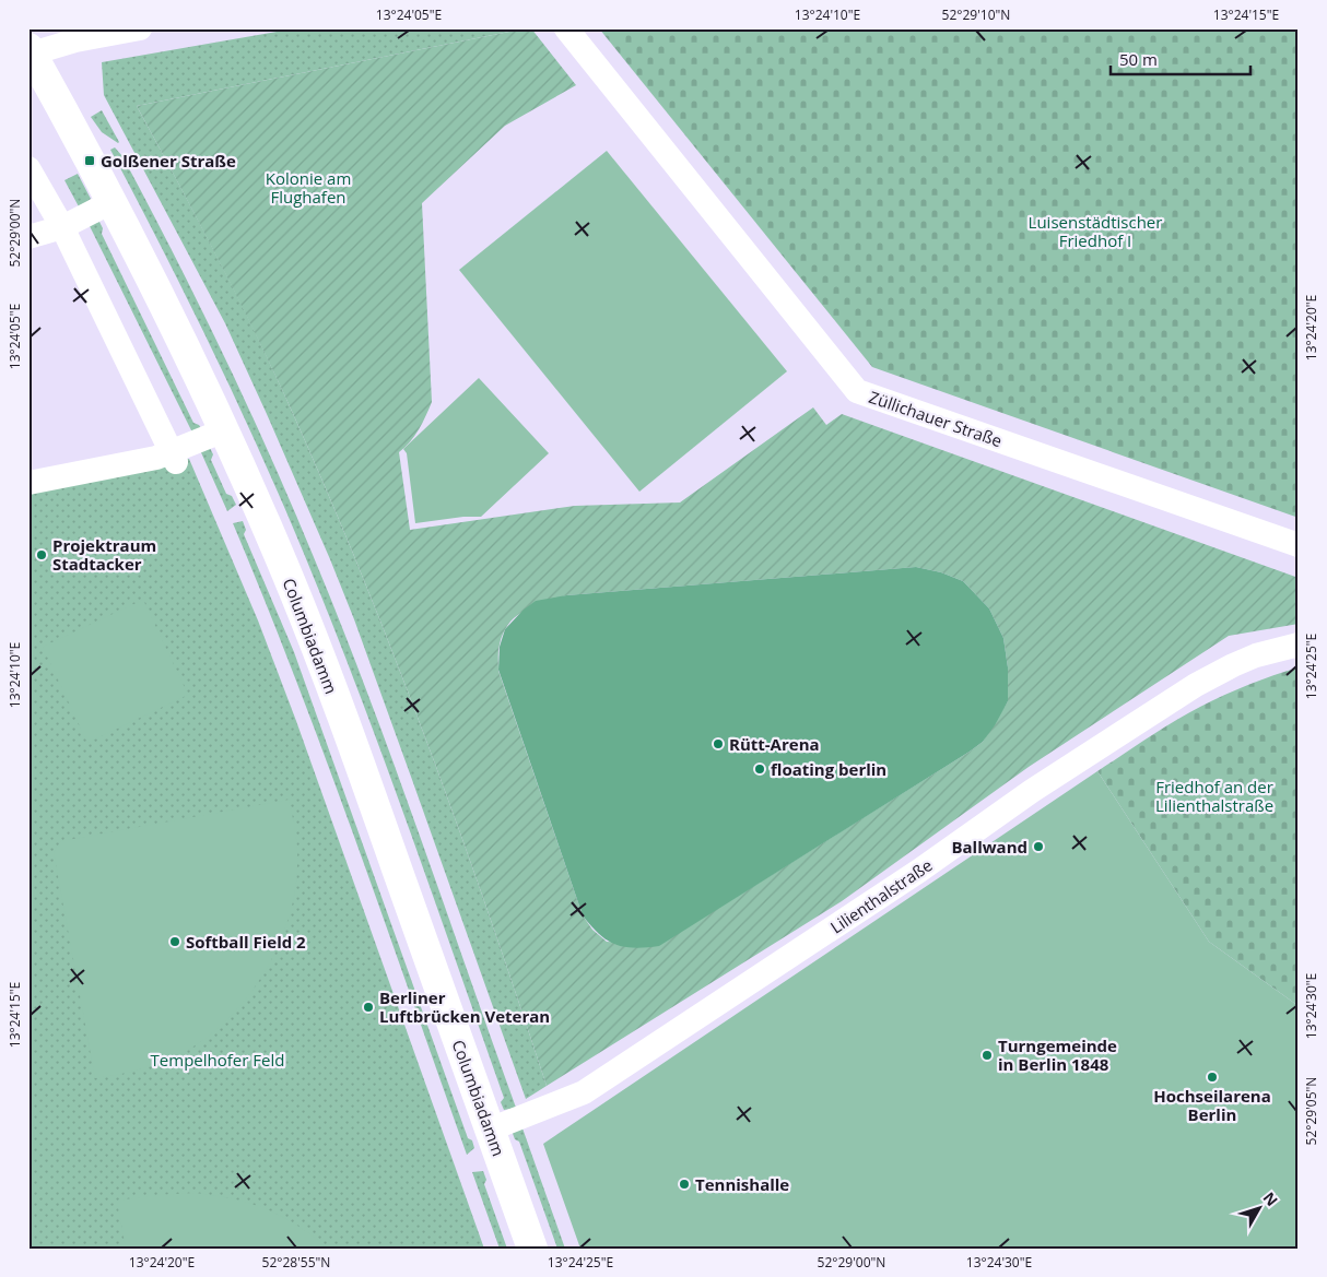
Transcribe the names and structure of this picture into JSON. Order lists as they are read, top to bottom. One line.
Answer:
{"streets":{"main road":["Columbiadamm"],"street":["Züllichauer Straße","Lilienthalstraße"]},"crossings":[["Columbiadamm","Lilienthalstraße"]],"parks":["Kolonie am Flughafen","Luisenstädtischer Friedhof I","Friedhof an der Lilienthalstraße","Tempelhofer Feld"],"places":{"transit":["Golßener Straße"],"other":["Projektraum Stadtacker","Rütt-Arena","floating berlin","Ballwand","Softball Field 2","Berliner Luftbrücken Veteran","Turngemeinde in Berlin 1848","Hochseilarena Berlin","Tennishalle"]},"scale_bar":"50 m","north":"top right","coordinates":["13°24'05\"E","13°24'10\"E","52°29'10\"N","13°24'15\"E","52°29'00\"N","13°24'20\"E","13°24'25\"E","13°24'30\"E","52°29'05\"N","52°28'55\"N"]}
